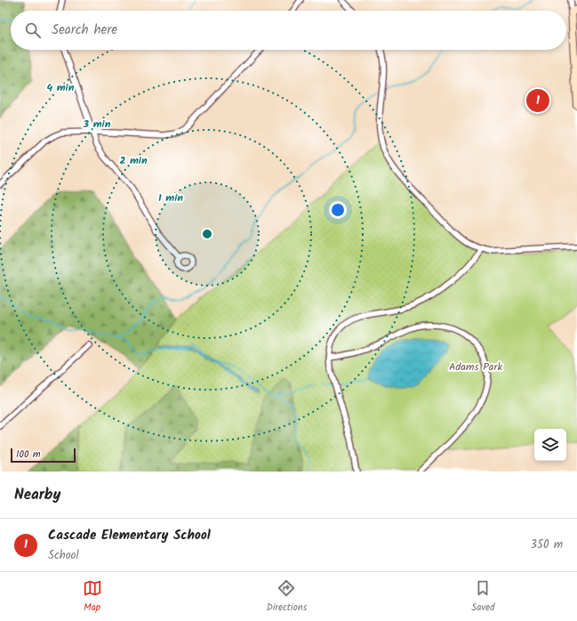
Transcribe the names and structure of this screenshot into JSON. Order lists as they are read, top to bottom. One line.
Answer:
{"parks":["Adams Park"],"scale_bar":"100 m","page":{"search":"Search here","pins":"1","scale":"100 m","heading":"Nearby","list":[{"mark":"1","name":"Cascade Elementary School","note":"School","value":"350 m"}],"nav":["Map","Directions","Saved"]},"rings":["4 min","3 min","2 min","1 min"]}
